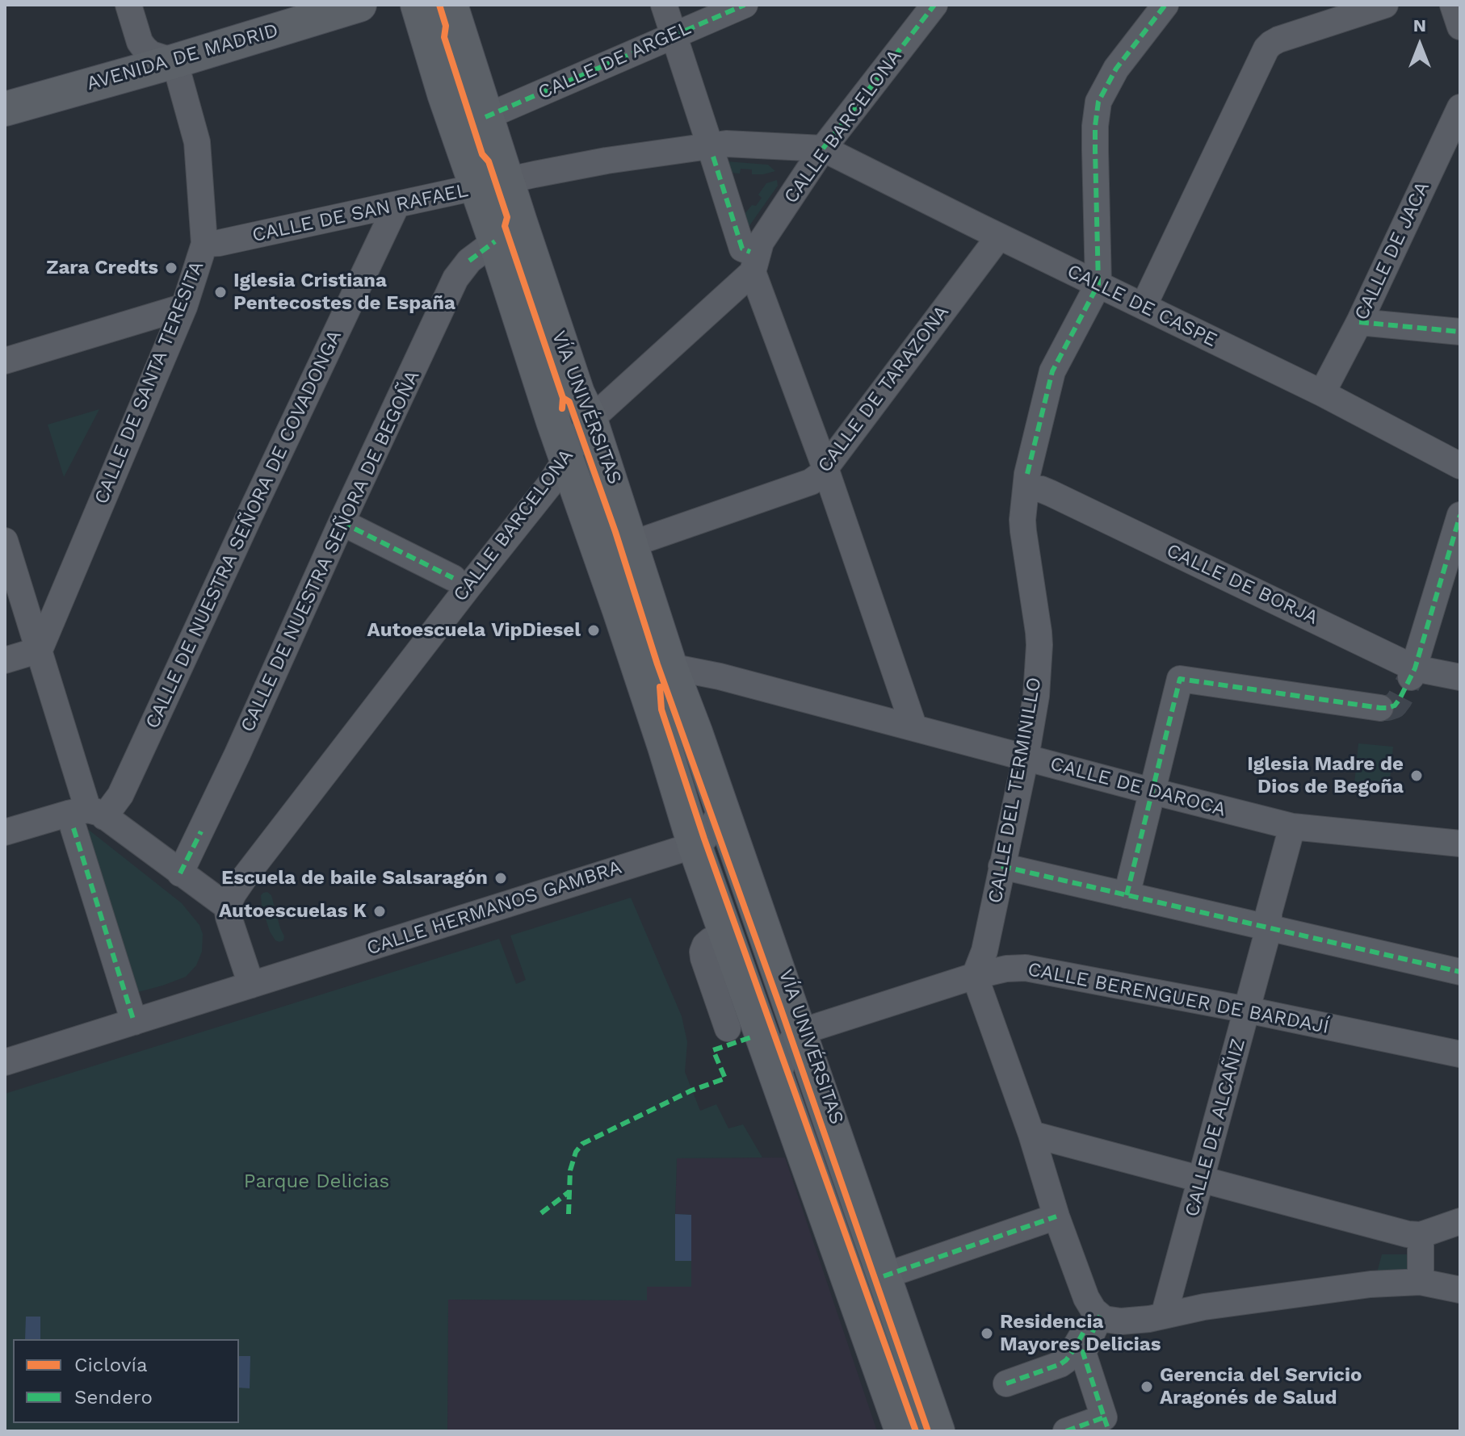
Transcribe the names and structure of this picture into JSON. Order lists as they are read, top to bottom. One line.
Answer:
{"streets":{"main road":["AVENIDA DE MADRID","VÍA UNIVÉRSITAS"],"street":["CALLE DE ARGEL","CALLE BARCELONA","CALLE DE SAN RAFAEL","CALLE DE JACA","CALLE DE CASPE","CALLE DE SANTA TERESITA","CALLE DE TARAZONA","CALLE DE NUESTRA SEÑORA DE COVADONGA","CALLE DE NUESTRA SEÑORA DE BEGOÑA","CALLE DE BORJA","CALLE DE DAROCA","CALLE DEL TERMINILLO","CALLE HERMANOS GAMBRA","CALLE BERENGUER DE BARDAJÍ","CALLE DE ALCAÑIZ"]},"crossings":[["AVENIDA DE MADRID","CALLE DE SANTA TERESITA"],["CALLE DE ARGEL","VÍA UNIVÉRSITAS"],["CALLE BARCELONA","CALLE DE SAN RAFAEL"],["CALLE BARCELONA","CALLE DE CASPE"],["CALLE BARCELONA","VÍA UNIVÉRSITAS"],["CALLE DE SAN RAFAEL","CALLE DE CASPE"],["CALLE DE SAN RAFAEL","CALLE DE SANTA TERESITA"],["CALLE DE SAN RAFAEL","VÍA UNIVÉRSITAS"],["CALLE DE SAN RAFAEL","CALLE DE NUESTRA SEÑORA DE COVADONGA"],["CALLE DE JACA","CALLE DE CASPE"],["CALLE DE CASPE","CALLE DE TARAZONA"],["CALLE DE CASPE","CALLE DEL TERMINILLO"],["CALLE DE TARAZONA","VÍA UNIVÉRSITAS"],["VÍA UNIVÉRSITAS","CALLE DE NUESTRA SEÑORA DE BEGOÑA"],["VÍA UNIVÉRSITAS","CALLE DE DAROCA"],["VÍA UNIVÉRSITAS","CALLE HERMANOS GAMBRA"],["VÍA UNIVÉRSITAS","CALLE BERENGUER DE BARDAJÍ"],["CALLE DE BORJA","CALLE DEL TERMINILLO"],["CALLE DE DAROCA","CALLE DEL TERMINILLO"],["CALLE DE DAROCA","CALLE DE ALCAÑIZ"],["CALLE DEL TERMINILLO","CALLE BERENGUER DE BARDAJÍ"],["CALLE BERENGUER DE BARDAJÍ","CALLE DE ALCAÑIZ"]],"parks":["Parque Delicias"],"places":["Zara Credts","Iglesia Cristiana Pentecostes de España","Autoescuela VipDiesel","Iglesia Madre de Dios de Begoña","Escuela de baile Salsaragón","Autoescuelas K","Residencia Mayores Delicias","Gerencia del Servicio Aragonés de Salud"],"legend":["Ciclovía","Sendero"],"north":"top"}
